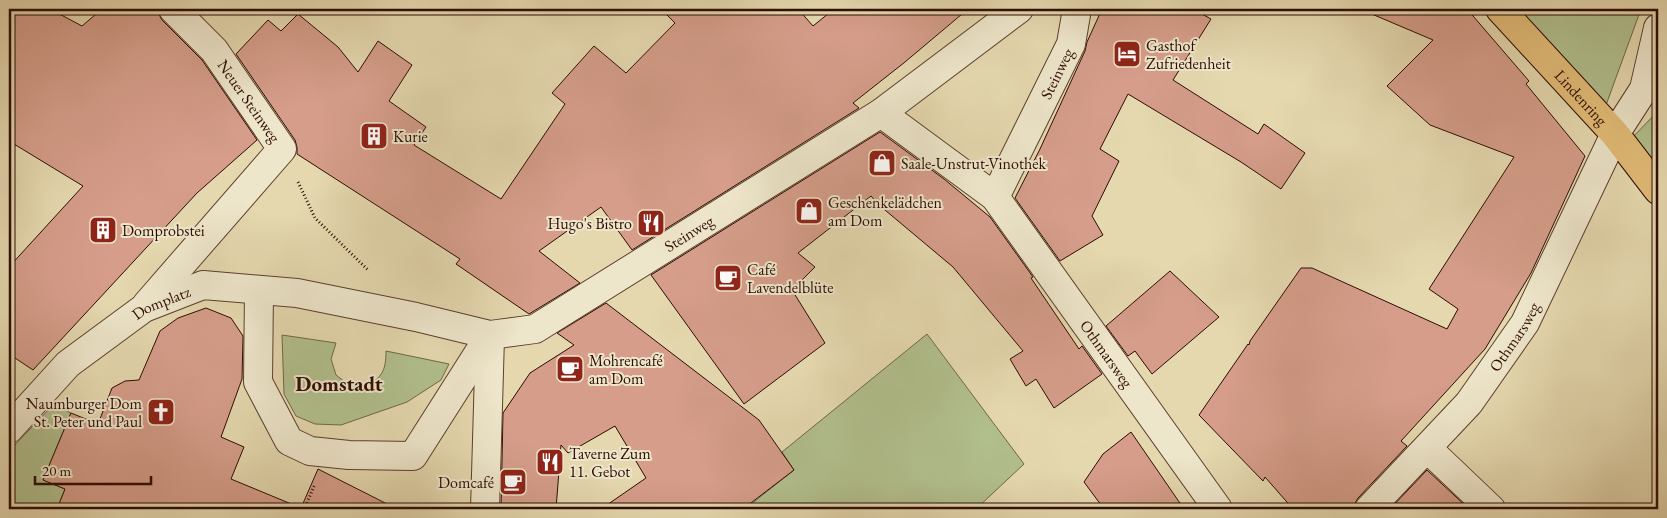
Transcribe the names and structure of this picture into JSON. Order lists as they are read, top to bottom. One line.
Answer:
{"streets":{"main road":["Lindenring"],"street":["Steinweg","Neuer Steinweg","Domplatz","Othmarsweg"]},"crossings":[["Steinweg","Domplatz"],["Steinweg","Othmarsweg"],["Lindenring","Othmarsweg"],["Neuer Steinweg","Domplatz"]],"districts":["Domstadt"],"places":{"hotel":["Gasthof Zufriedenheit"],"building":["Kurie","Domprobstei"],"shop":["Saale-Unstrut-Vinothek","Geschenkelädchen am Dom"],"restaurant":["Hugo's Bistro","Taverne Zum 11. Gebot"],"cafe":["Café Lavendelblüte","Mohrencafé am Dom","Domcafé"],"church":["Naumburger Dom St. Peter und Paul"]},"scale_bar":"20 m"}
